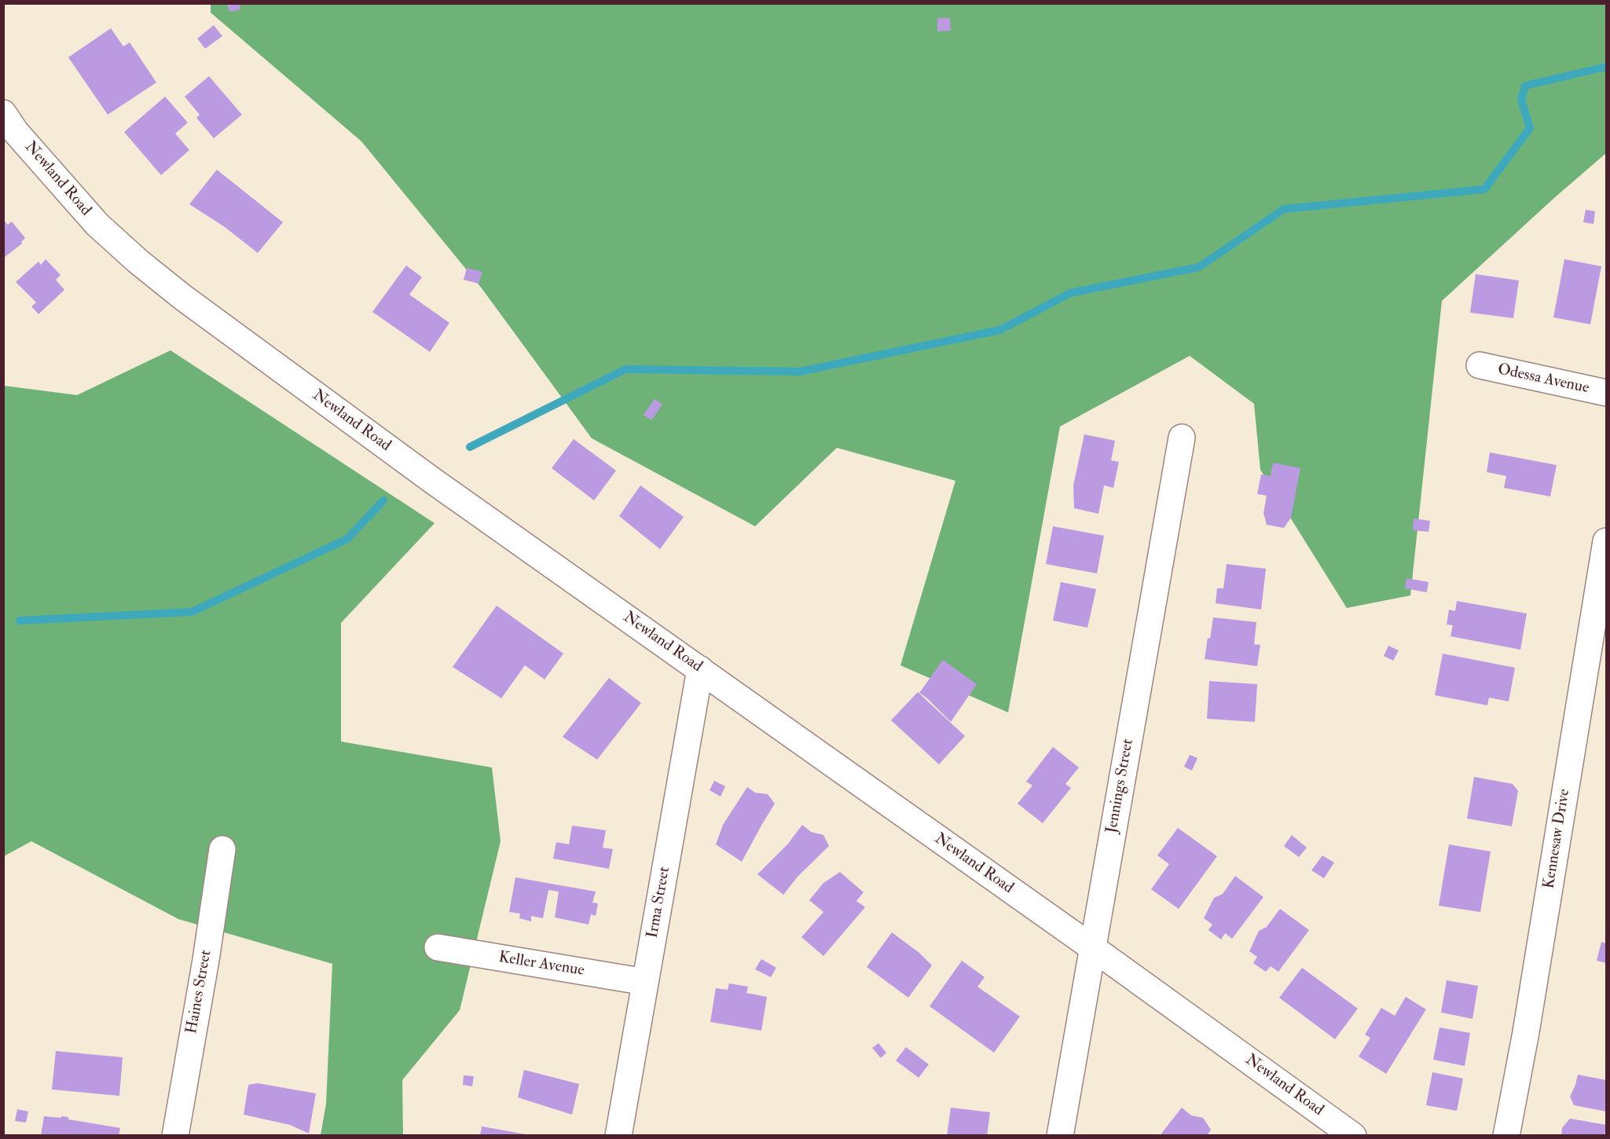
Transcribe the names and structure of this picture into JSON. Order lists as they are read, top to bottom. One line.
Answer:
{"streets":{"street":["Newland Road","Odessa Avenue","Jennings Street","Kennesaw Drive","Irma Street","Keller Avenue","Haines Street"]},"crossings":[["Newland Road","Jennings Street"],["Newland Road","Irma Street"],["Irma Street","Keller Avenue"]]}
